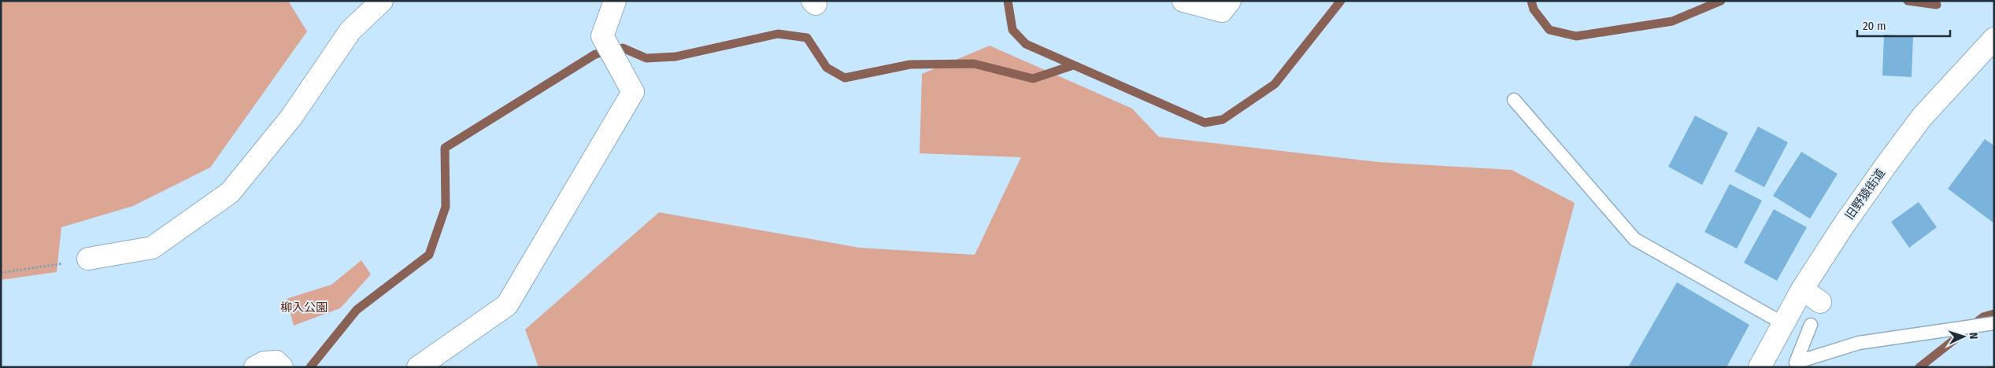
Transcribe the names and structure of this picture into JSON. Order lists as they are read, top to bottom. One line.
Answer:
{"streets":{"street":["旧野猿街道"]},"parks":["柳入公園"],"scale_bar":"20 m","north":"right"}
